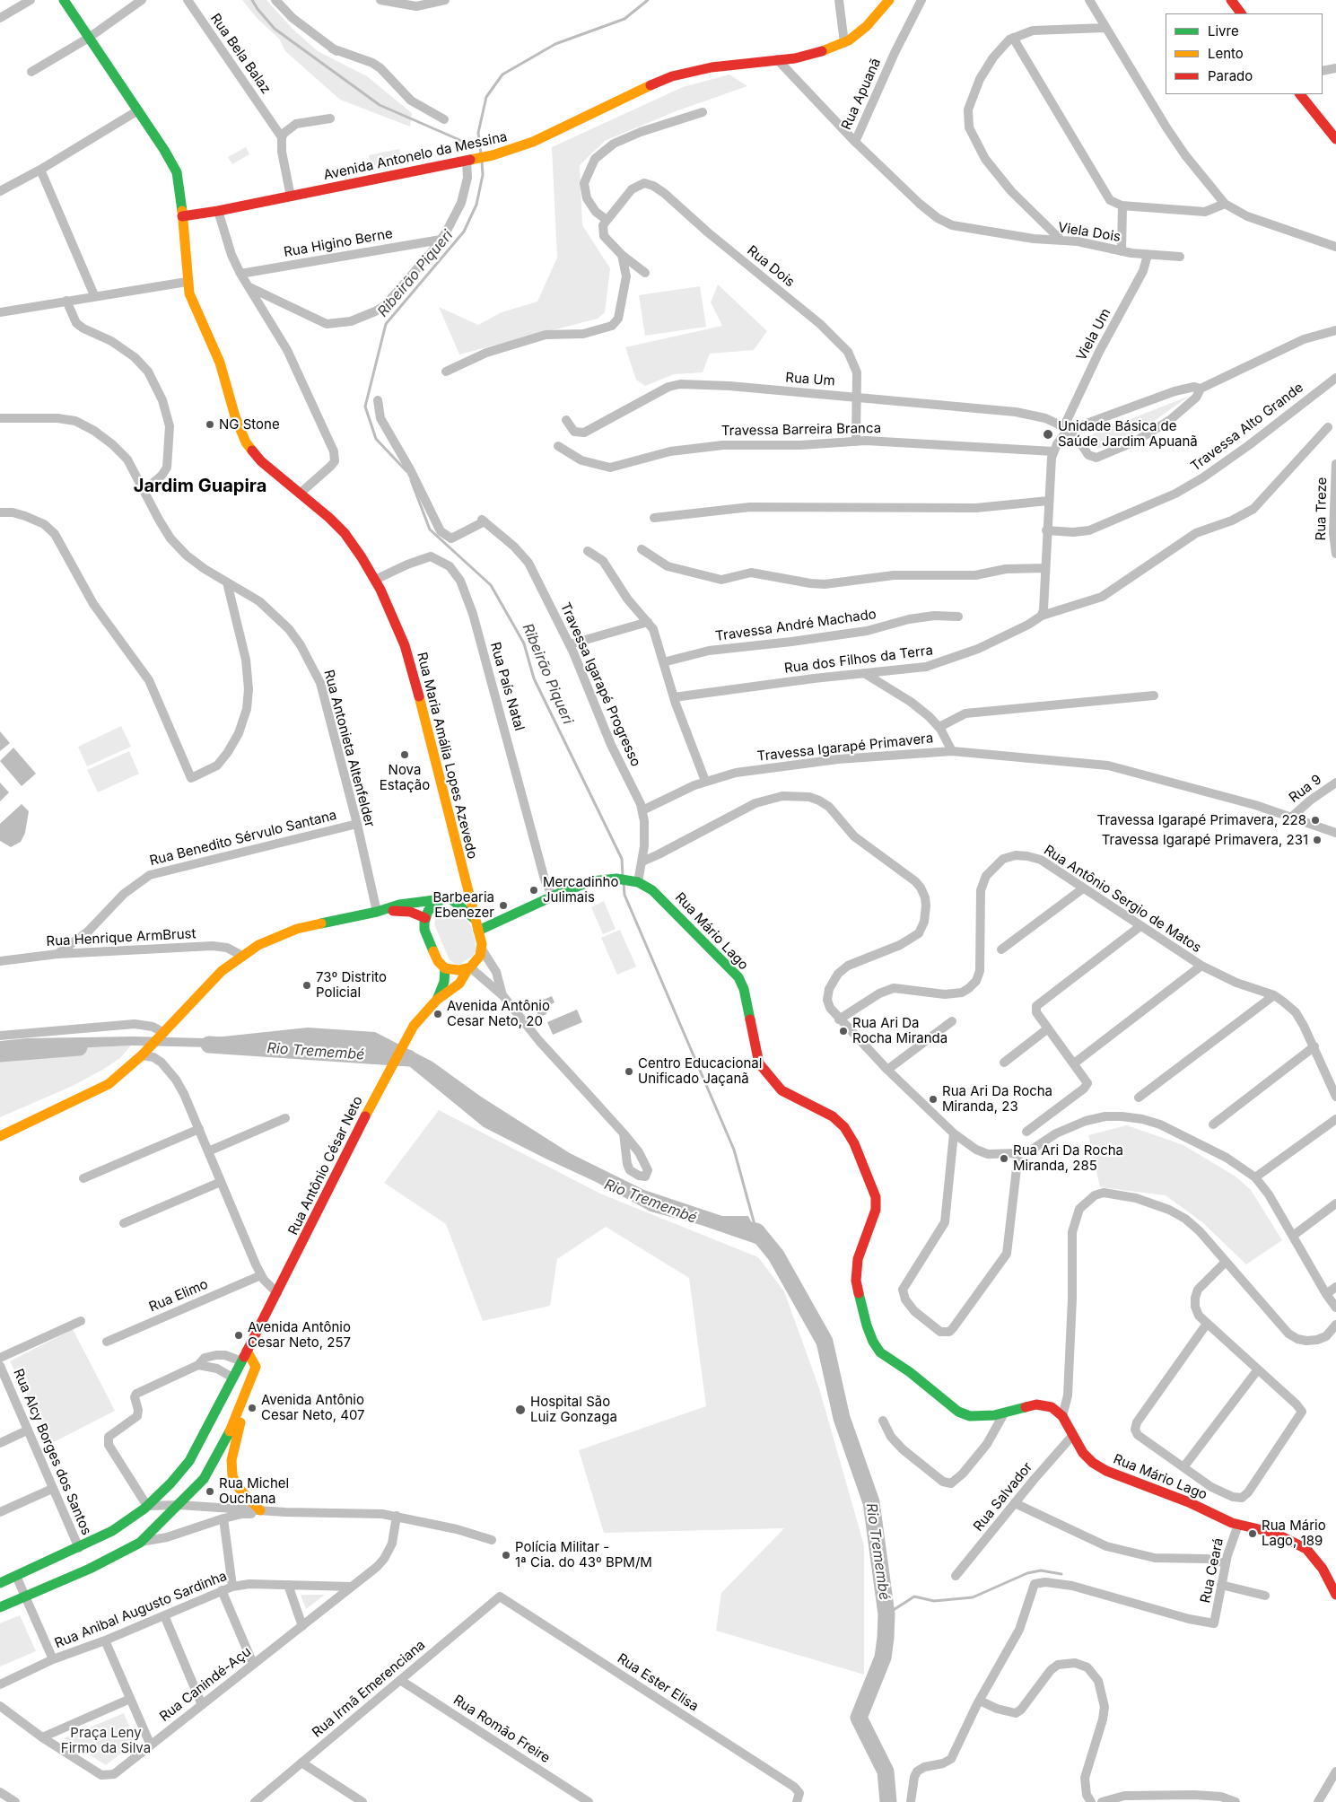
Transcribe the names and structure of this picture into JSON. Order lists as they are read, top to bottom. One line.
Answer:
{"streets":{"street":["Rua Bela Balaz","Rua Apuanã","Avenida Antonelo da Messina","Viela Dois","Rua Higino Berne","Rua Dois","Viela Um","Rua Um","Travessa Alto Grande","Travessa Barreira Branca","Rua Treze","Travessa André Machado","Rua dos Filhos da Terra","Travessa Igarapé Progresso","Rua País Natal","Travessa Igarapé Primavera","Rua Antonieta Altenfelder","Rua Maria Amália Lopes Azevedo","Rua 9","Rua Benedito Sérvulo Santana","Rua Antônio Sergio de Matos","Rua Mário Lago","Rua Henrique ArmBrust","Rua Antônio César Neto","Rua Elimo","Rua Alcy Borges dos Santos","Rua Salvador","Rua Ceará","Rua Anibal Augusto Sardinha","Rua Ester Elisa","Rua Canindé-Açu","Rua Irmã Emerenciana","Rua Romão Freire"]},"crossings":[["Rua Apuanã","Viela Dois"],["Avenida Antonelo da Messina","Rua Maria Amália Lopes Azevedo"],["Viela Dois","Viela Um"],["Rua Dois","Rua Um"],["Rua Dois","Travessa Barreira Branca"],["Viela Um","Rua Um"],["Travessa Igarapé Progresso","Travessa Igarapé Primavera"],["Travessa Igarapé Progresso","Rua Mário Lago"],["Rua País Natal","Rua Maria Amália Lopes Azevedo"],["Rua País Natal","Rua Mário Lago"],["Travessa Igarapé Primavera","Rua 9"],["Rua Antonieta Altenfelder","Rua Benedito Sérvulo Santana"],["Rua Maria Amália Lopes Azevedo","Rua Mário Lago"],["Rua Maria Amália Lopes Azevedo","Rua Antônio César Neto"],["Rua Benedito Sérvulo Santana","Rua Henrique ArmBrust"],["Rua Mário Lago","Rua Antônio César Neto"],["Rua Mário Lago","Rua Salvador"],["Rua Mário Lago","Rua Ceará"],["Rua Antônio César Neto","Rua Alcy Borges dos Santos"],["Rua Anibal Augusto Sardinha","Rua Canindé-Açu"],["Rua Ester Elisa","Rua Irmã Emerenciana"],["Rua Irmã Emerenciana","Rua Romão Freire"]],"districts":["Jardim Guapira"],"water":["Ribeirão Piqueri","Rio Tremembé"],"parks":["Praça Leny Firmo da Silva"],"places":["NG Stone","Unidade Básica de Saúde Jardim Apuanã","Nova Estação","Travessa Igarapé Primavera, 228","Travessa Igarapé Primavera, 231","Mercadinho Julimais","Barbearia Ebenezer","73º Distrito Policial","Avenida Antônio Cesar Neto, 20","Rua Ari Da Rocha Miranda","Centro Educacional Unificado Jaçanã","Rua Ari Da Rocha Miranda, 23","Rua Ari Da Rocha Miranda, 285","Avenida Antônio Cesar Neto, 257","Avenida Antônio Cesar Neto, 407","Hospital São Luiz Gonzaga","Rua Michel Ouchana","Rua Mário Lago, 189","Polícia Militar - 1ª Cia. do 43º BPM/M"],"legend":["Livre","Lento","Parado"]}
